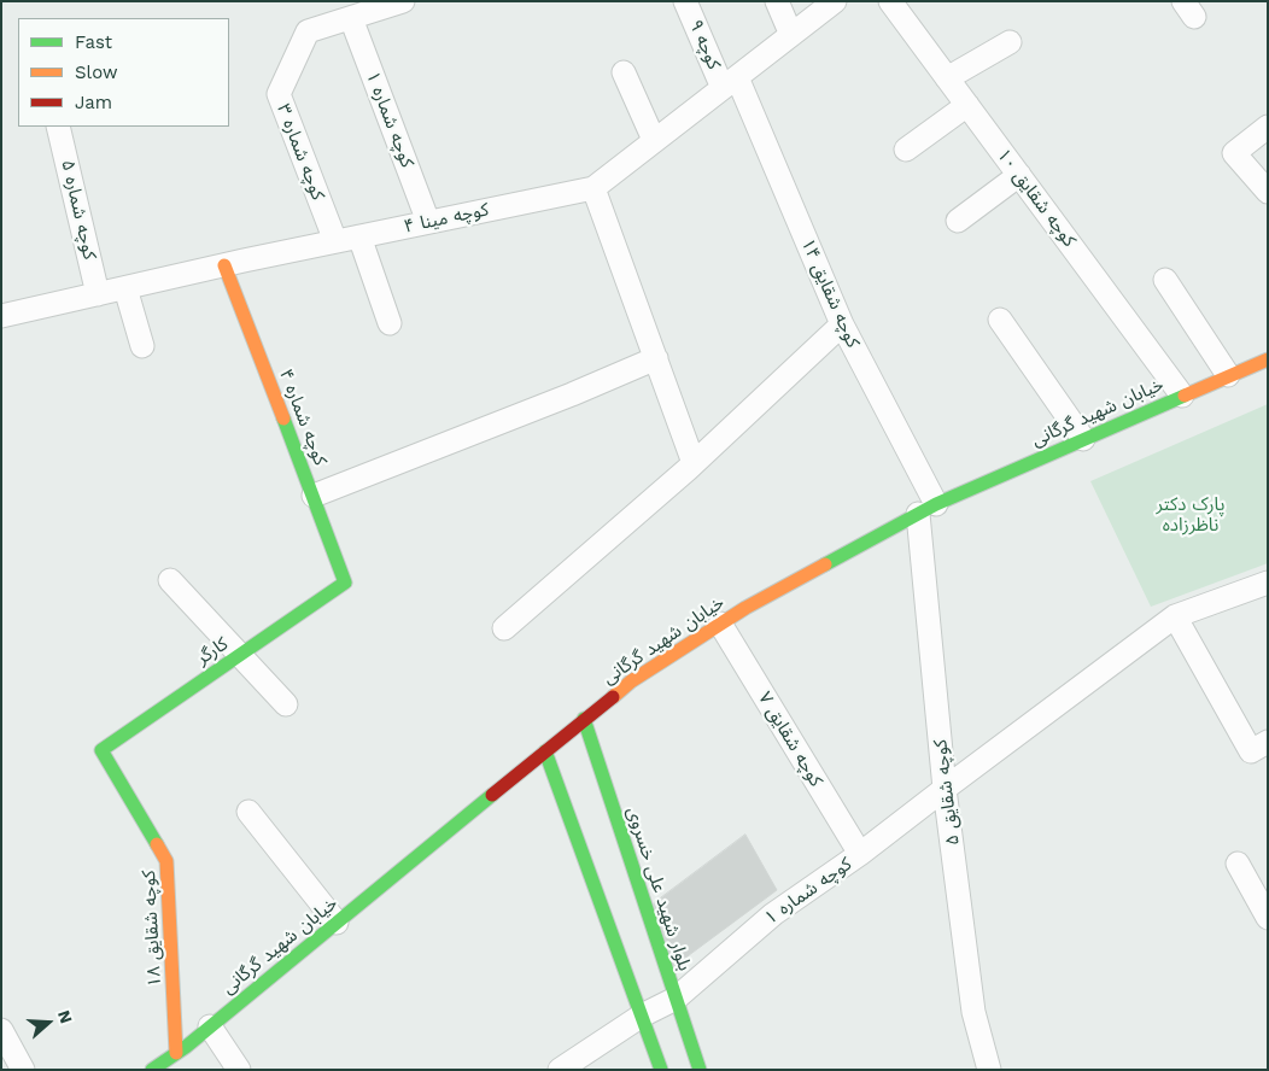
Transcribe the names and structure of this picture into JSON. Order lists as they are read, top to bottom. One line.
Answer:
{"streets":{"main road":["خیابان شهید گرگانی","کوچه شماره ۴","کارگر","بلوار شهید علی خسروی","کوچه شقایق ۱۸"],"street":["کوچه ۹","کوچه شماره ۱","کوچه شماره ۳","کوچه شقایق ۱۰","کوچه شماره ۵","کوچه مینا ۴","کوچه شقایق ۱۴","کوچه شقایق ۷","کوچه شقایق ۵"]},"crossings":[["کوچه ۹","کوچه مینا ۴"],["کوچه ۹","کوچه شقایق ۱۴"],["کوچه شماره ۱","کوچه شماره ۳"],["کوچه شماره ۱","کوچه مینا ۴"],["کوچه شماره ۱","کوچه شقایق ۷"],["کوچه شماره ۱","کوچه شقایق ۵"],["کوچه شماره ۱","بلوار شهید علی خسروی"],["کوچه شماره ۳","کوچه مینا ۴"],["کوچه شقایق ۱۰","خیابان شهید گرگانی"],["کوچه شماره ۵","کوچه مینا ۴"],["کوچه مینا ۴","کوچه شقایق ۱۴"],["کوچه مینا ۴","کوچه شماره ۴"],["کوچه شقایق ۱۴","خیابان شهید گرگانی"],["کوچه شقایق ۱۴","کوچه شقایق ۵"],["خیابان شهید گرگانی","کوچه شقایق ۷"],["خیابان شهید گرگانی","کوچه شقایق ۵"],["خیابان شهید گرگانی","بلوار شهید علی خسروی"],["خیابان شهید گرگانی","کوچه شقایق ۱۸"],["کوچه شماره ۴","کارگر"],["کارگر","کوچه شقایق ۱۸"]],"parks":["پ‍‍ارک دکتر ناظرزاده"],"legend":["Fast","Slow","Jam"],"north":"right"}
